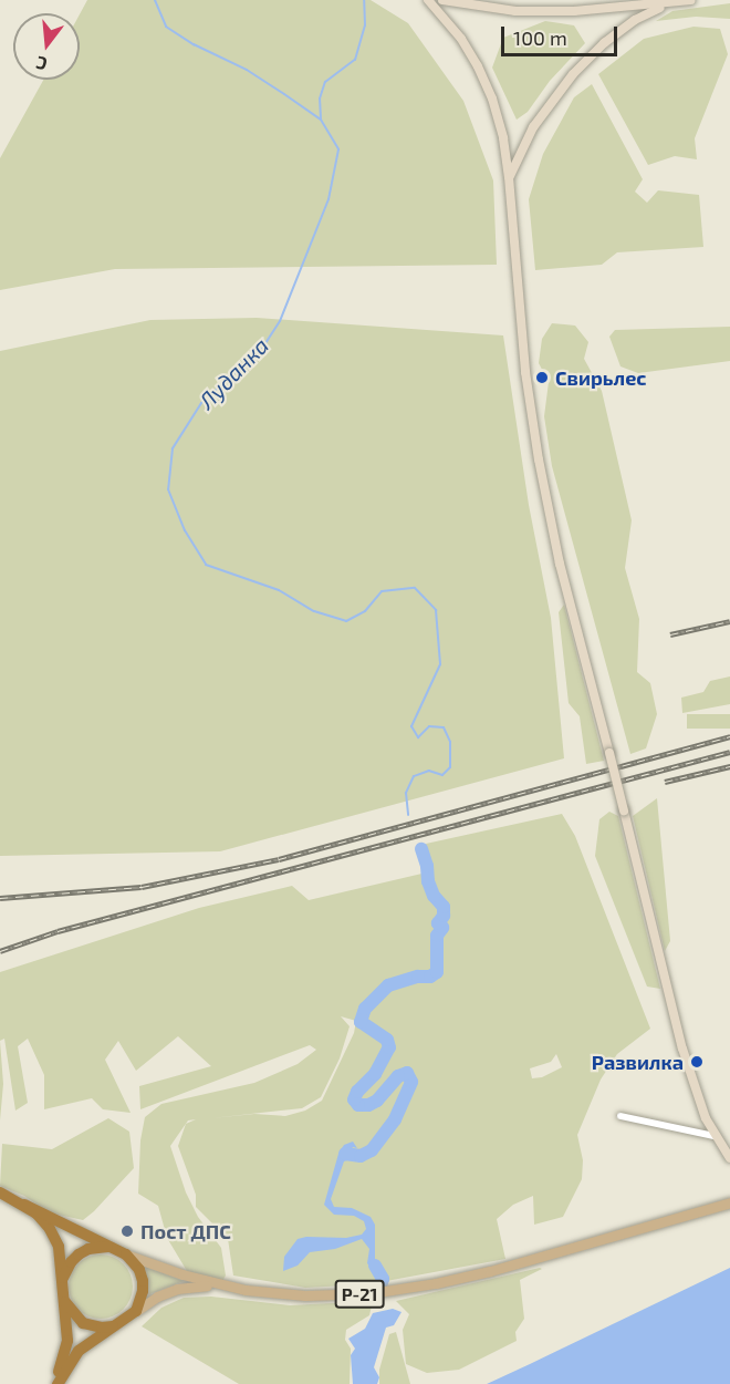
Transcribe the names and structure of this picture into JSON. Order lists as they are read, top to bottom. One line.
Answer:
{"streets":{"highway":["Р-21"]},"water":["Луданка"],"places":["Свирьлес","Развилка","Пост ДПС"],"scale_bar":"100 m","north":"bottom"}
